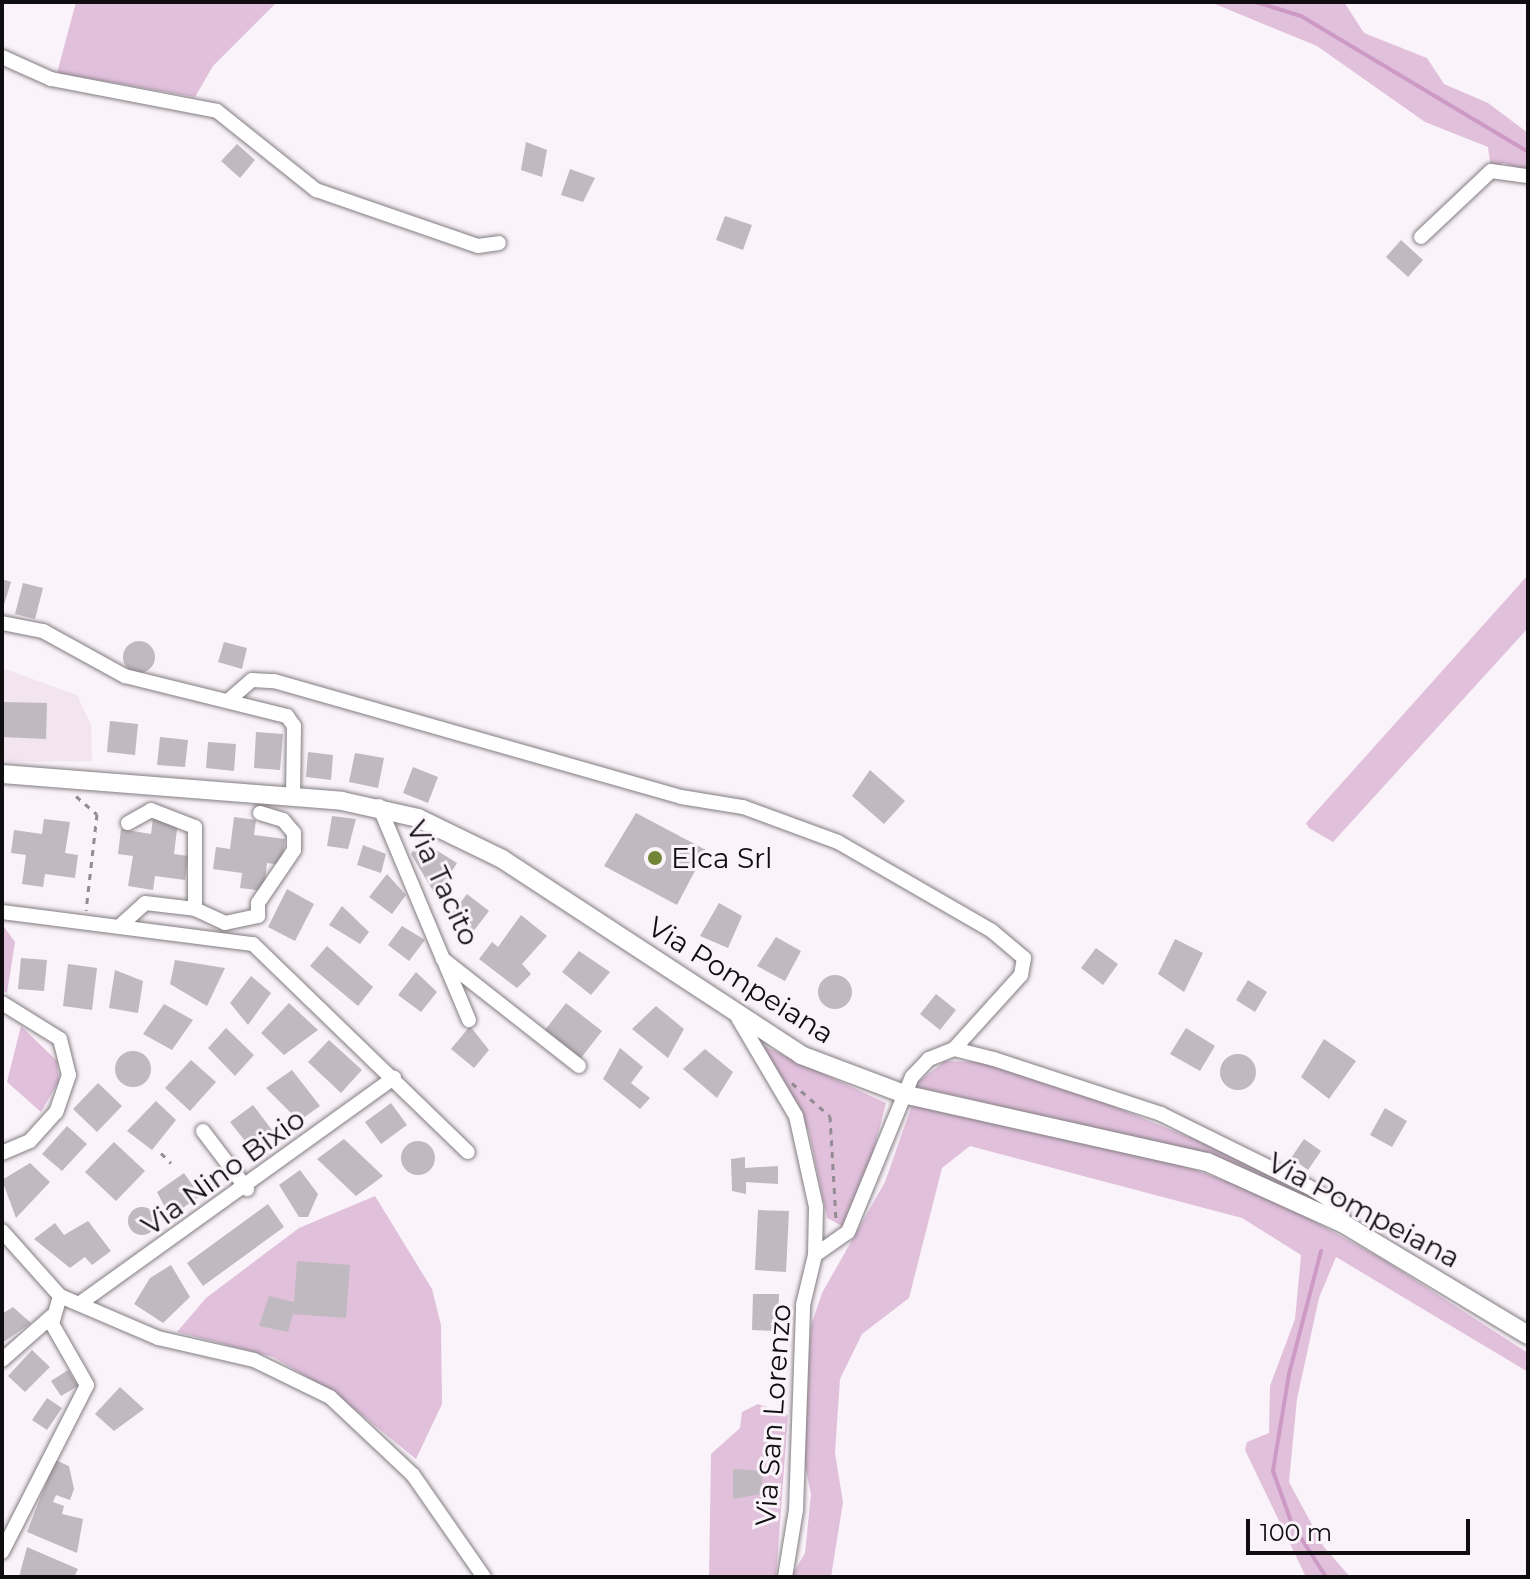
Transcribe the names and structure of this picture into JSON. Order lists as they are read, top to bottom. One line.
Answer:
{"streets":{"main road":["Via Pompeiana"],"street":["Via Tacito","Via Nino Bixio","Via San Lorenzo"]},"crossings":[["Via Tacito","Via Pompeiana"],["Via Pompeiana","Via San Lorenzo"]],"places":["Elca Srl"],"scale_bar":"100 m"}
